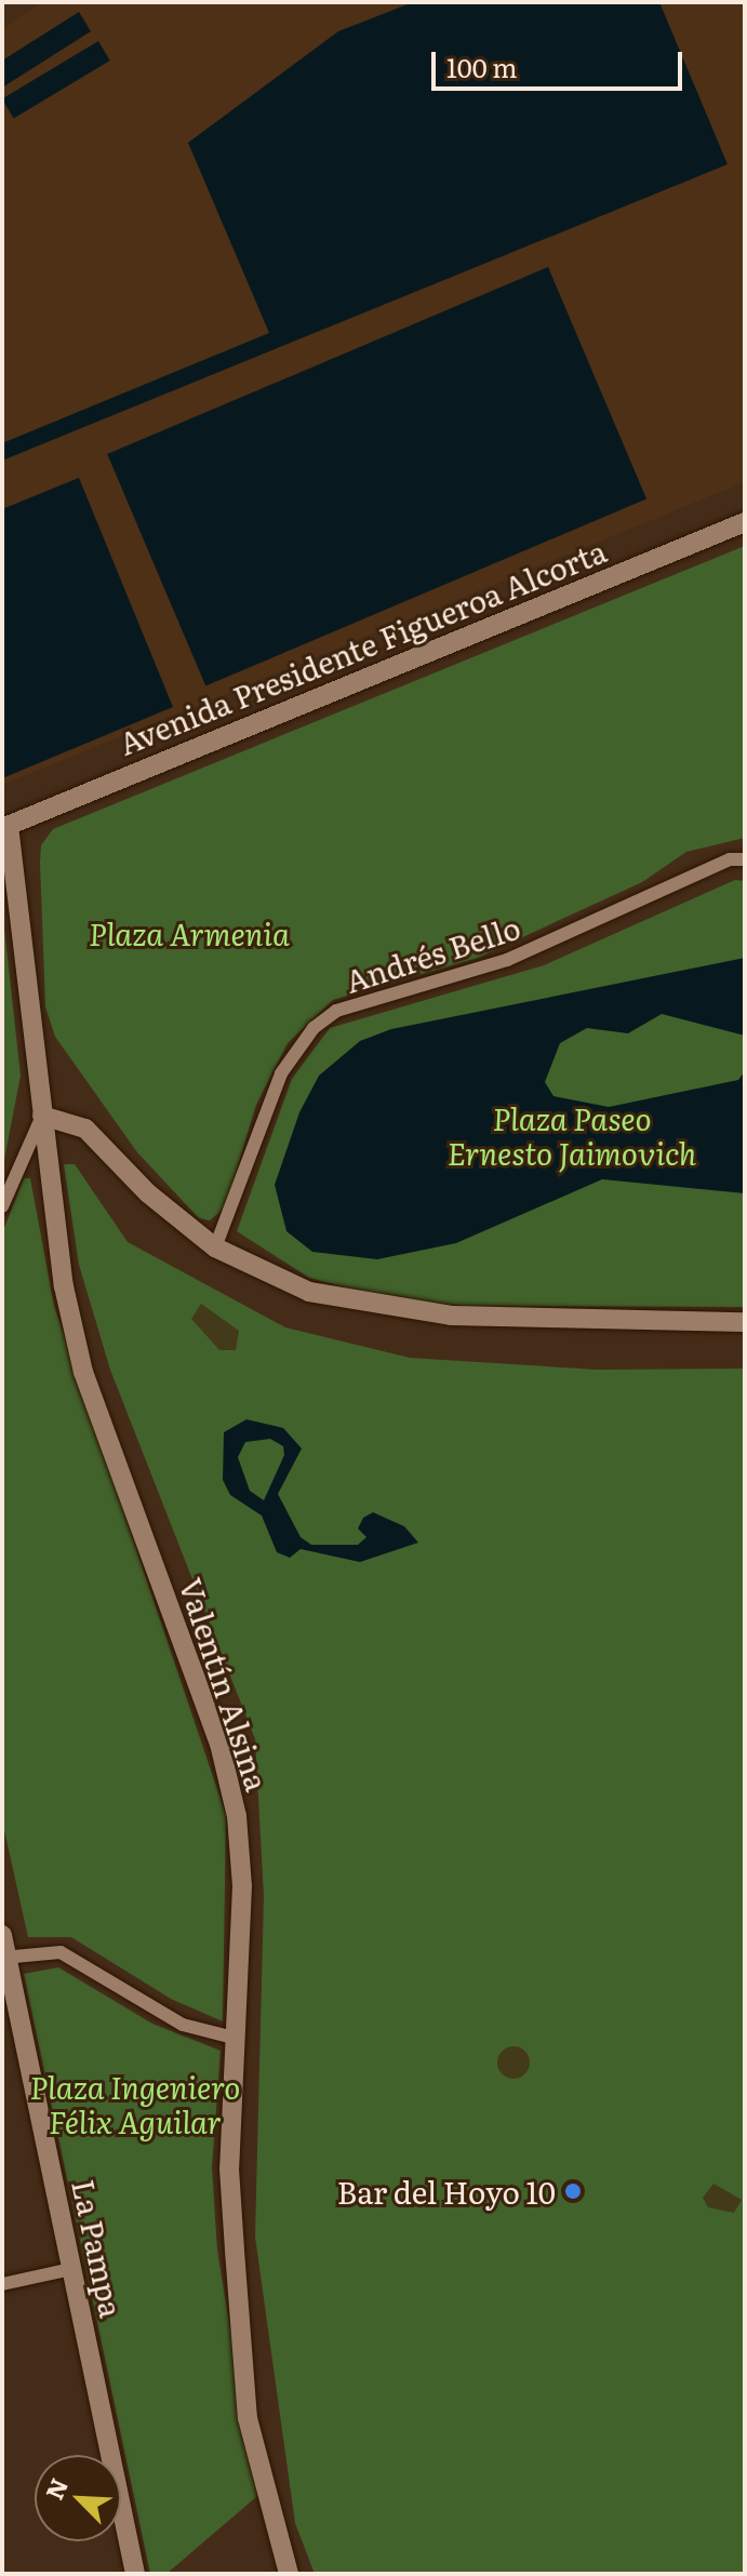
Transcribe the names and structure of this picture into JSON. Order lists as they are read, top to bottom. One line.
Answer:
{"streets":{"street":["Avenida Presidente Figueroa Alcorta","Andrés Bello","Valentín Alsina","La Pampa"]},"crossings":[["Avenida Presidente Figueroa Alcorta","Valentín Alsina"]],"parks":["Plaza Armenia","Plaza Paseo Ernesto Jaimovich","Plaza Ingeniero Félix Aguilar"],"places":["Bar del Hoyo 10"],"scale_bar":"100 m","north":"top left"}
